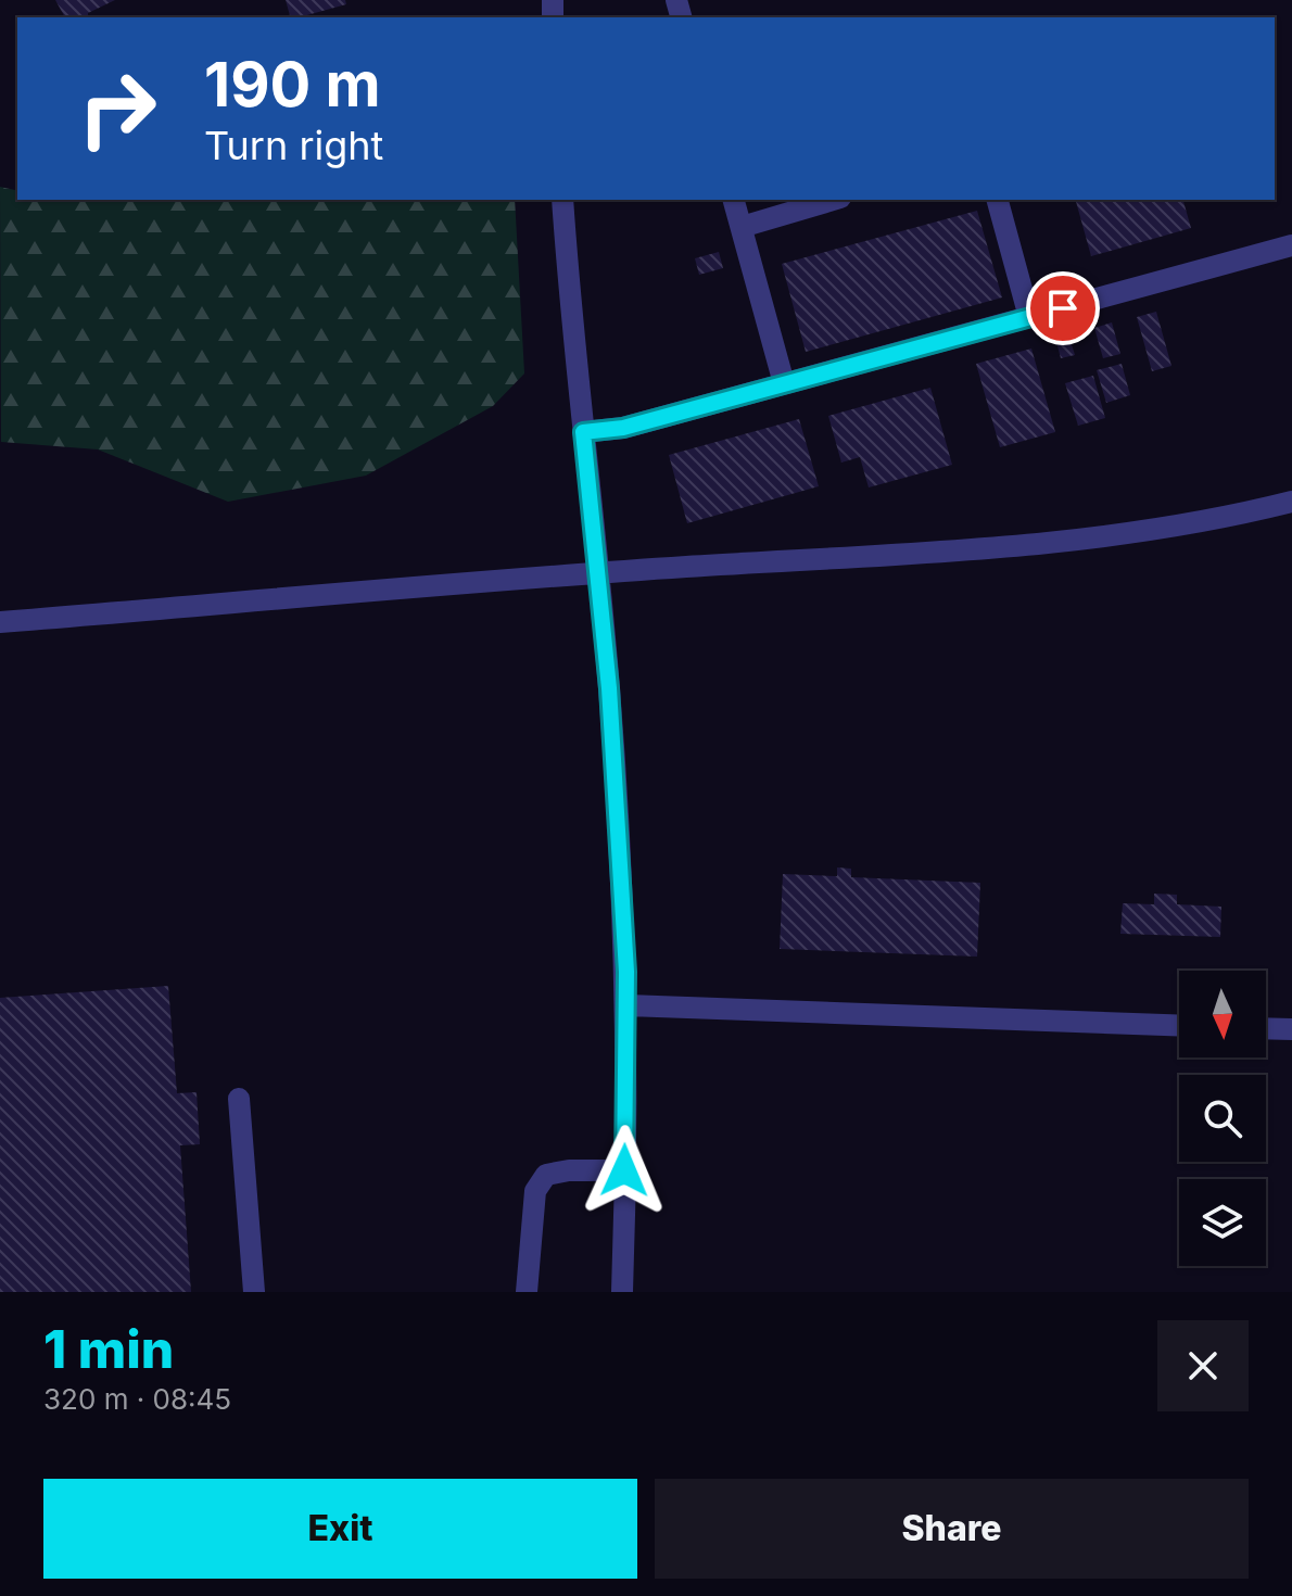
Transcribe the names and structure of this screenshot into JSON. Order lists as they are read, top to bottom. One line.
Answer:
{"north":"bottom","page":{"turn":["190 m","Turn right"],"heading":["1 min","320 m · 08:45"],"buttons":["Exit","Share"]}}
